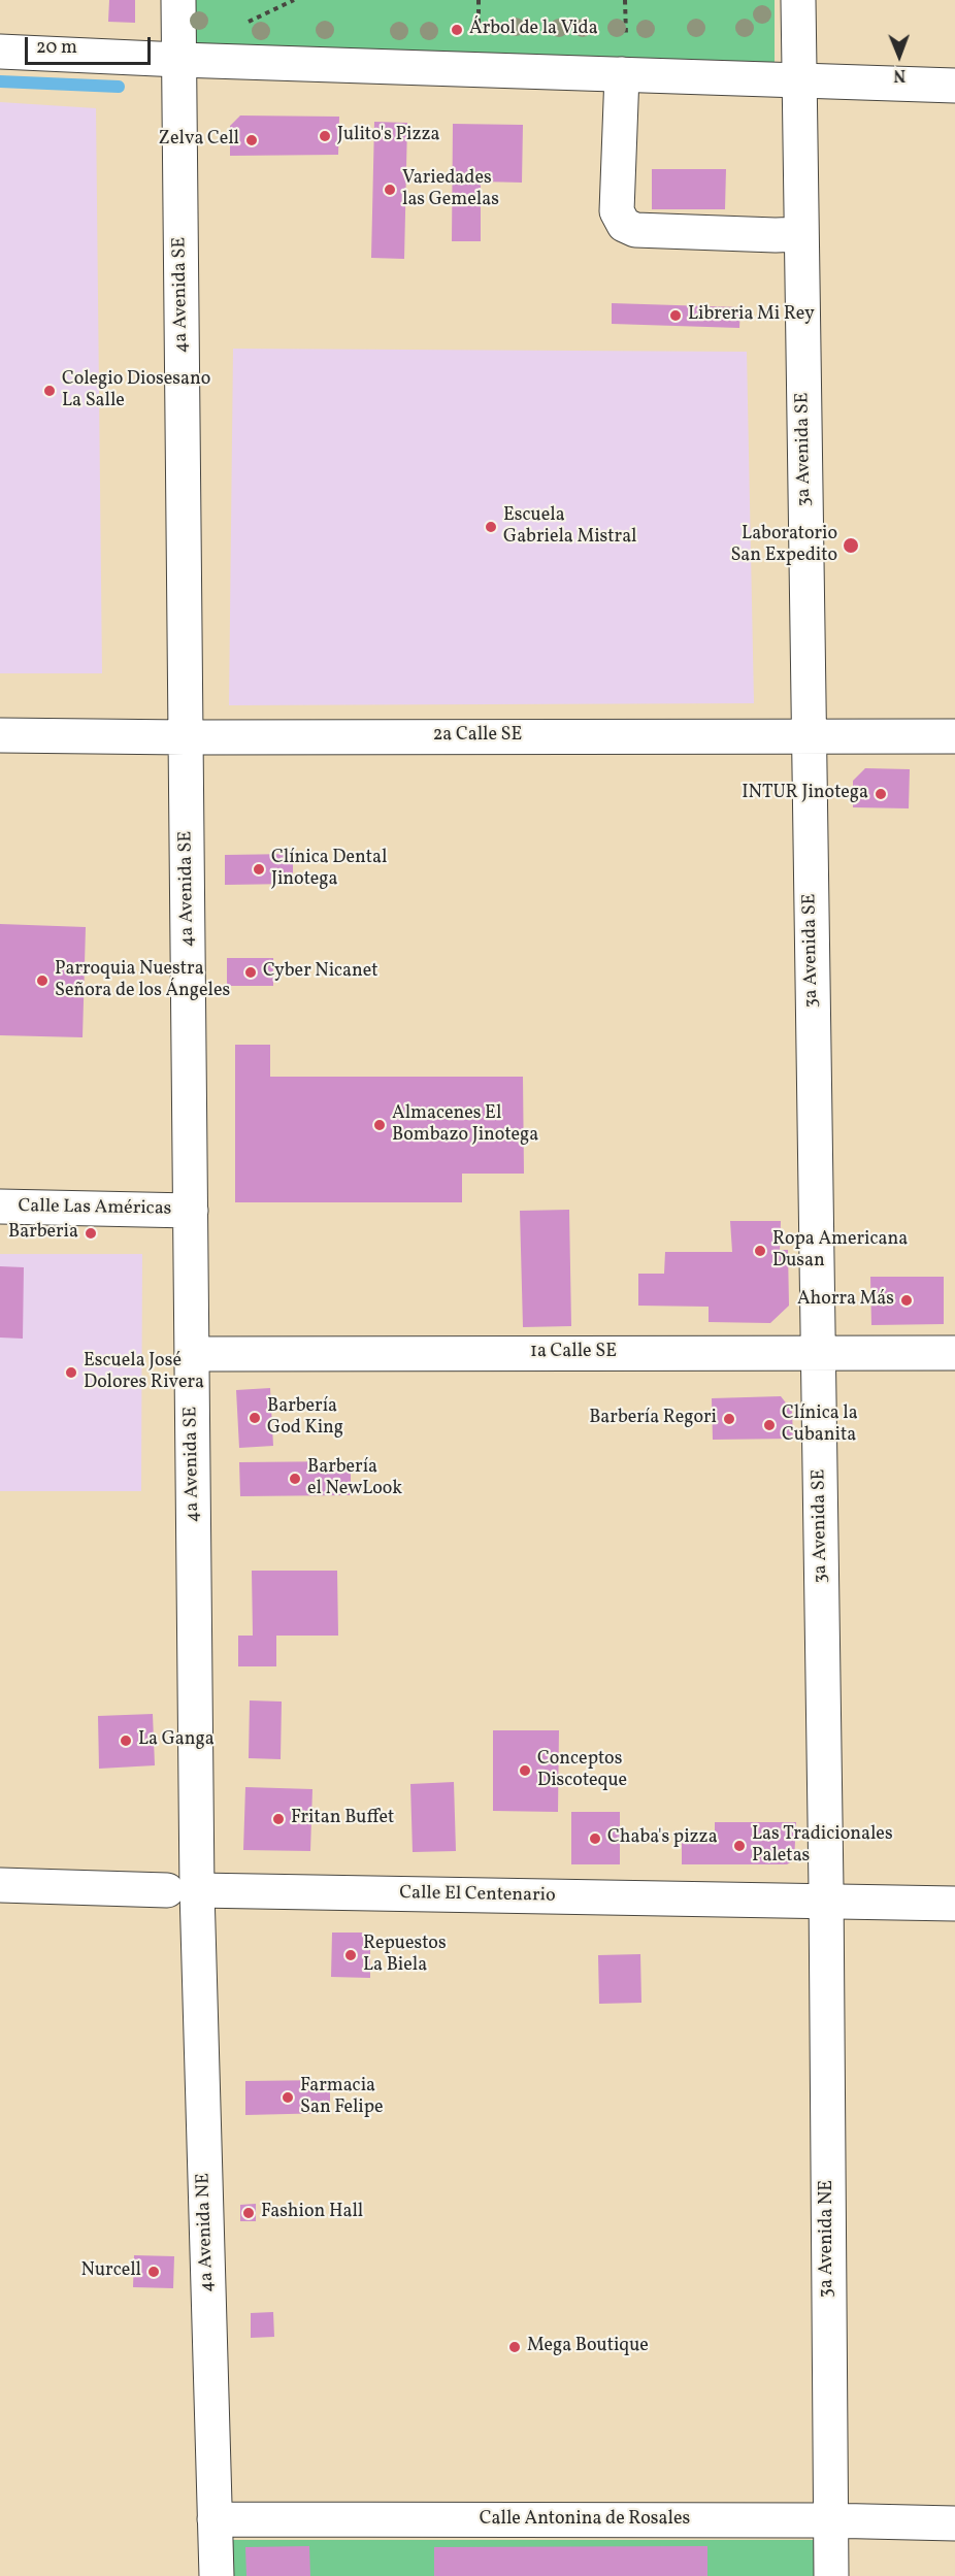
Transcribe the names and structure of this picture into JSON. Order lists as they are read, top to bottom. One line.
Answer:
{"streets":{"street":["4a Avenida SE","3a Avenida SE","2a Calle SE","Calle Las Américas","1a Calle SE","Calle El Centenario","4a Avenida NE","3a Avenida NE","Calle Antonina de Rosales"]},"crossings":[["4a Avenida SE","2a Calle SE"],["4a Avenida SE","Calle Las Américas"],["4a Avenida SE","1a Calle SE"],["4a Avenida SE","Calle El Centenario"],["4a Avenida SE","4a Avenida NE"],["3a Avenida SE","2a Calle SE"],["3a Avenida SE","1a Calle SE"],["3a Avenida SE","Calle El Centenario"],["3a Avenida SE","3a Avenida NE"],["Calle El Centenario","4a Avenida NE"],["Calle El Centenario","3a Avenida NE"],["4a Avenida NE","Calle Antonina de Rosales"],["3a Avenida NE","Calle Antonina de Rosales"]],"places":["Árbol de la Vida","Julito's Pizza","Zelva Cell","Variedades las Gemelas","Libreria Mi Rey","Colegio Diosesano La Salle","Escuela Gabriela Mistral","Laboratorio San Expedito","INTUR Jinotega","Clínica Dental Jinotega","Cyber Nicanet","Parroquia Nuestra Señora de los Ángeles","Almacenes El Bombazo Jinotega","Barberia","Ropa Americana Dusan","Ahorra Más","Escuela José Dolores Rivera","Barbería God King","Barbería Regori","Clínica la Cubanita","Barbería el NewLook","La Ganga","Conceptos Discoteque","Fritan Buffet","Chaba's pizza","Las Tradicionales Paletas","Repuestos La Biela","Farmacia San Felipe","Fashion Hall","Nurcell","Mega Boutique"],"scale_bar":"20 m","north":"bottom"}
